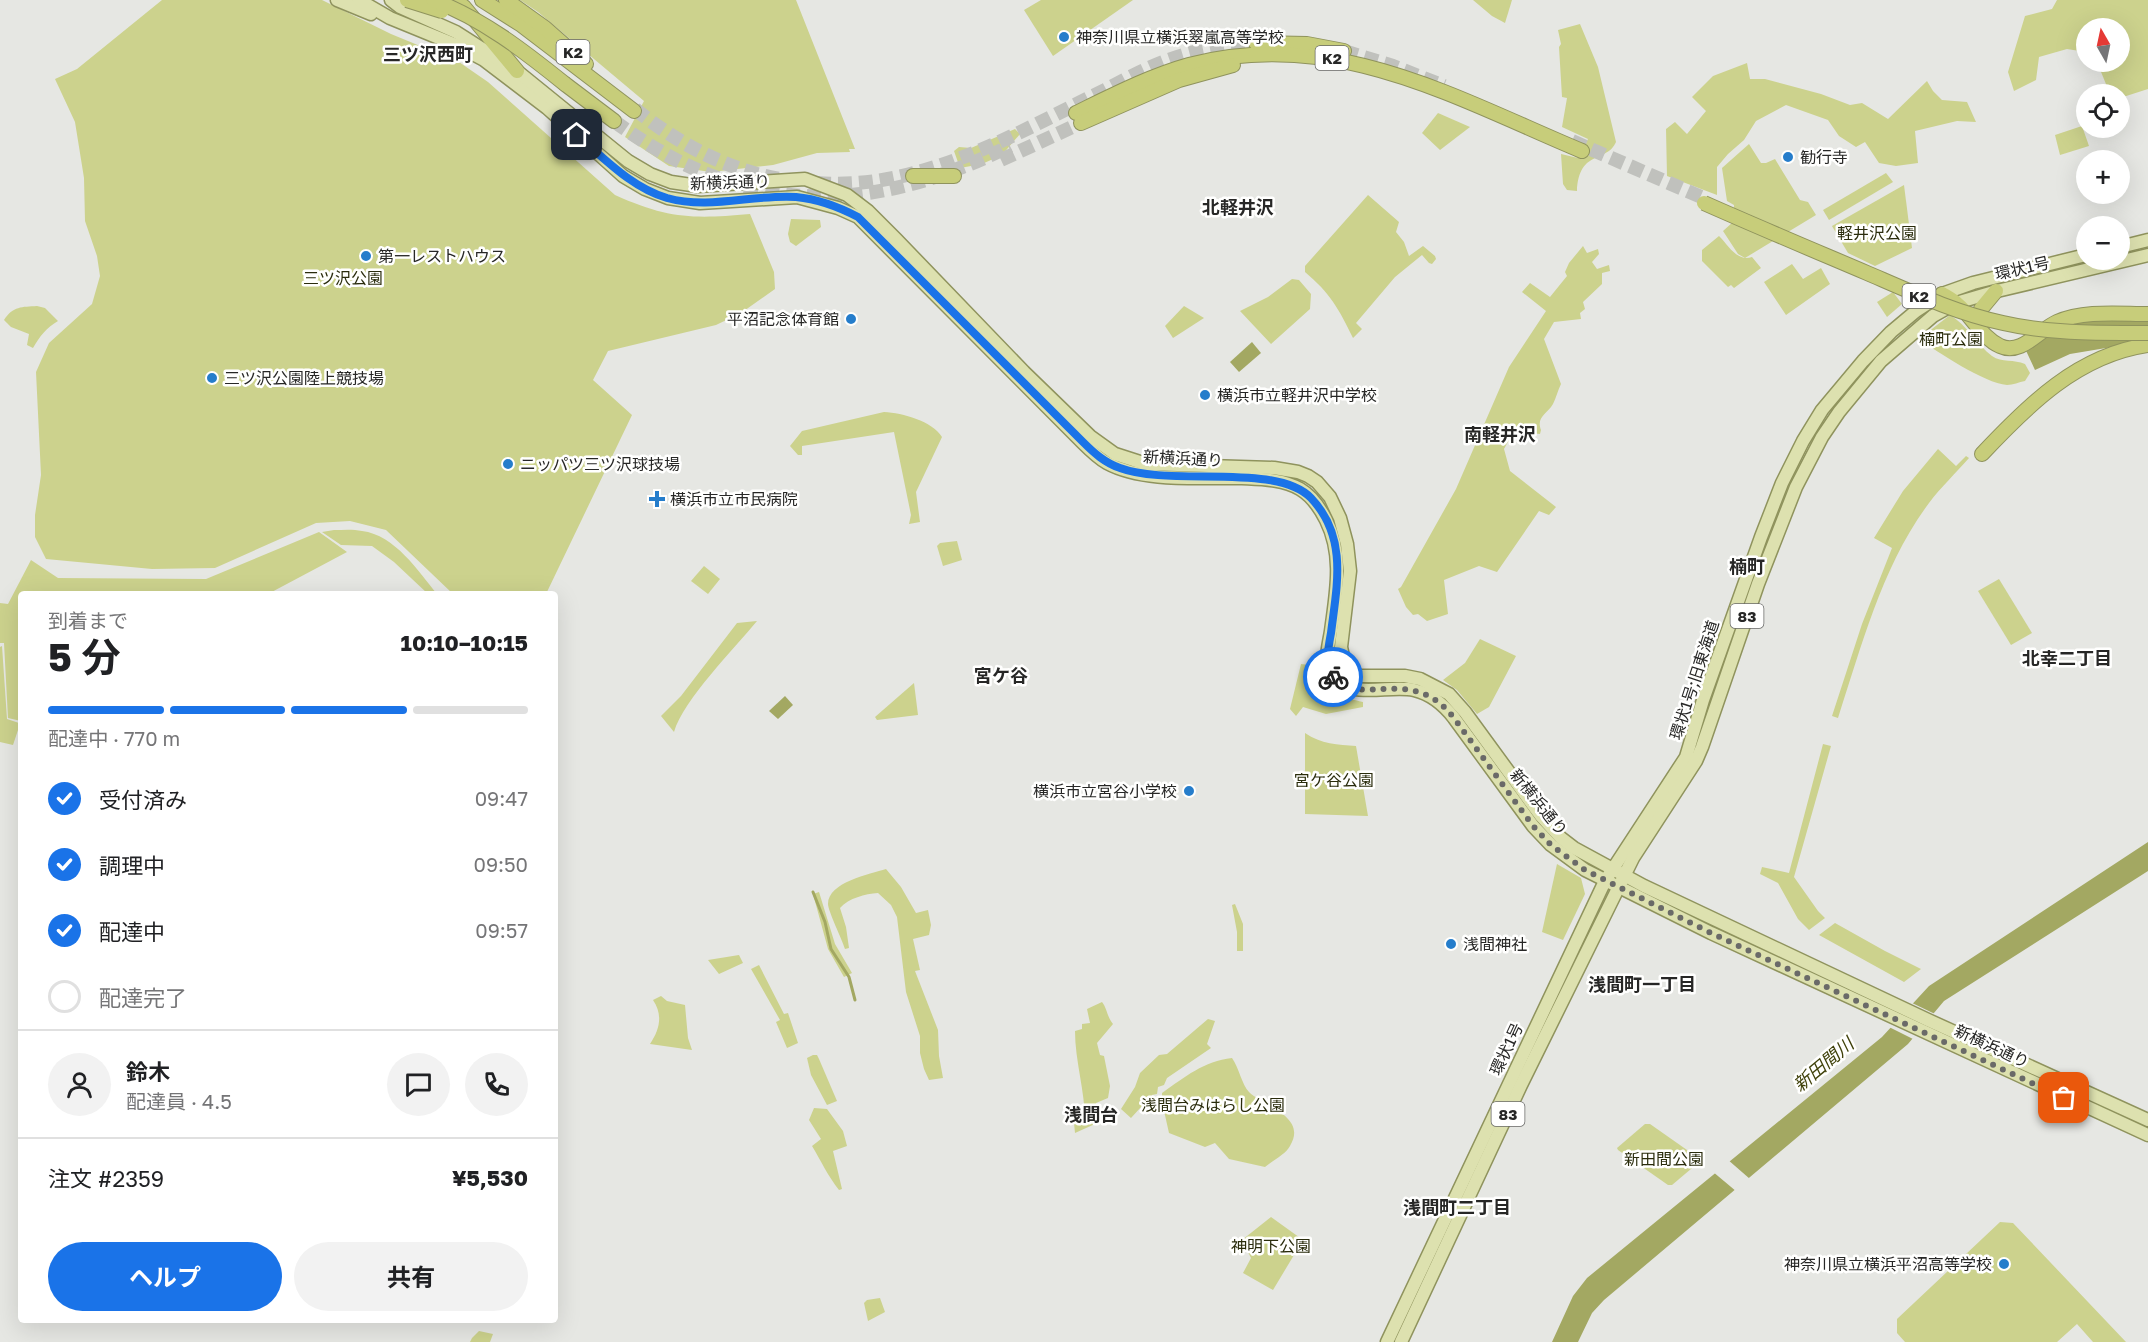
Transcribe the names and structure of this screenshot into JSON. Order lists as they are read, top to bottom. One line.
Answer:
{"streets":{"highway":["K2"],"main road":["新横浜通り","環状1号","83","環状1号;旧東海道"]},"crossings":[["新横浜通り","環状1号"],["新横浜通り","83"],["新横浜通り","環状1号;旧東海道"],["環状1号","83"],["環状1号","環状1号;旧東海道"],["83","環状1号;旧東海道"]],"districts":["三ツ沢西町","北軽井沢","南軽井沢","楠町","北幸二丁目","宮ケ谷","浅間町一丁目","浅間台","浅間町二丁目"],"water":["新田間川"],"parks":["軽井沢公園","三ツ沢公園","楠町公園","宮ケ谷公園","浅間台みはらし公園","新田間公園","神明下公園"],"places":{"other":["神奈川県立横浜翠嵐高等学校","勧行寺","第一レストハウス","平沼記念体育館","三ツ沢公園陸上競技場","横浜市立軽井沢中学校","ニッパツ三ツ沢球技場","横浜市立宮谷小学校","浅間神社","神奈川県立横浜平沼高等学校"],"health":["横浜市立市民病院"]},"north":"top","page":{"map_buttons":["+","−"],"heading":["5 分","到着まで","10:10–10:15"],"panel":["鈴木","配達員 · 4.5","注文 #2359","¥5,530"],"bar":"配達中 · 770 m","list":[["受付済み","09:47"],["調理中","09:50"],["配達中","09:57"],"配達完了"],"buttons":["ヘルプ","共有"]}}
